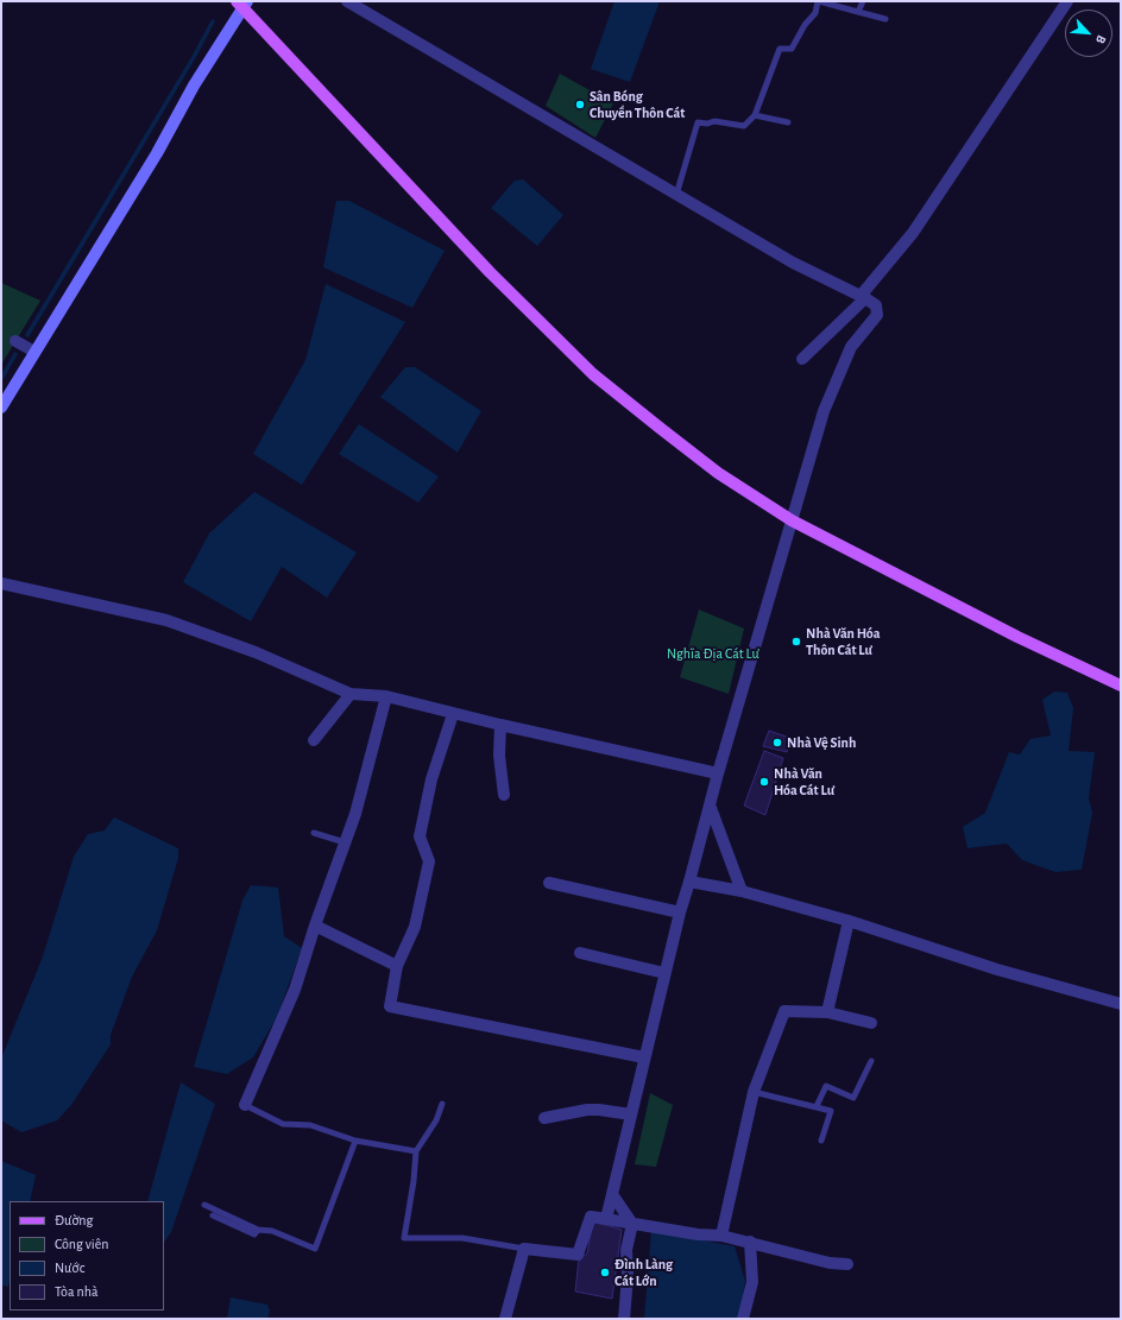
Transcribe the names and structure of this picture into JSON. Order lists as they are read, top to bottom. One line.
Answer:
{"parks":["Nghĩa Địa Cát Lư"],"places":["Sân Bóng Chuyền Thôn Cát","Nhà Văn Hóa Thôn Cát Lư","Nhà Vệ Sinh","Nhà Văn Hóa Cát Lư","Đình Làng Cát Lớn"],"legend":["Đường","Công viên","Nước","Tòa nhà"],"north":"bottom right"}
